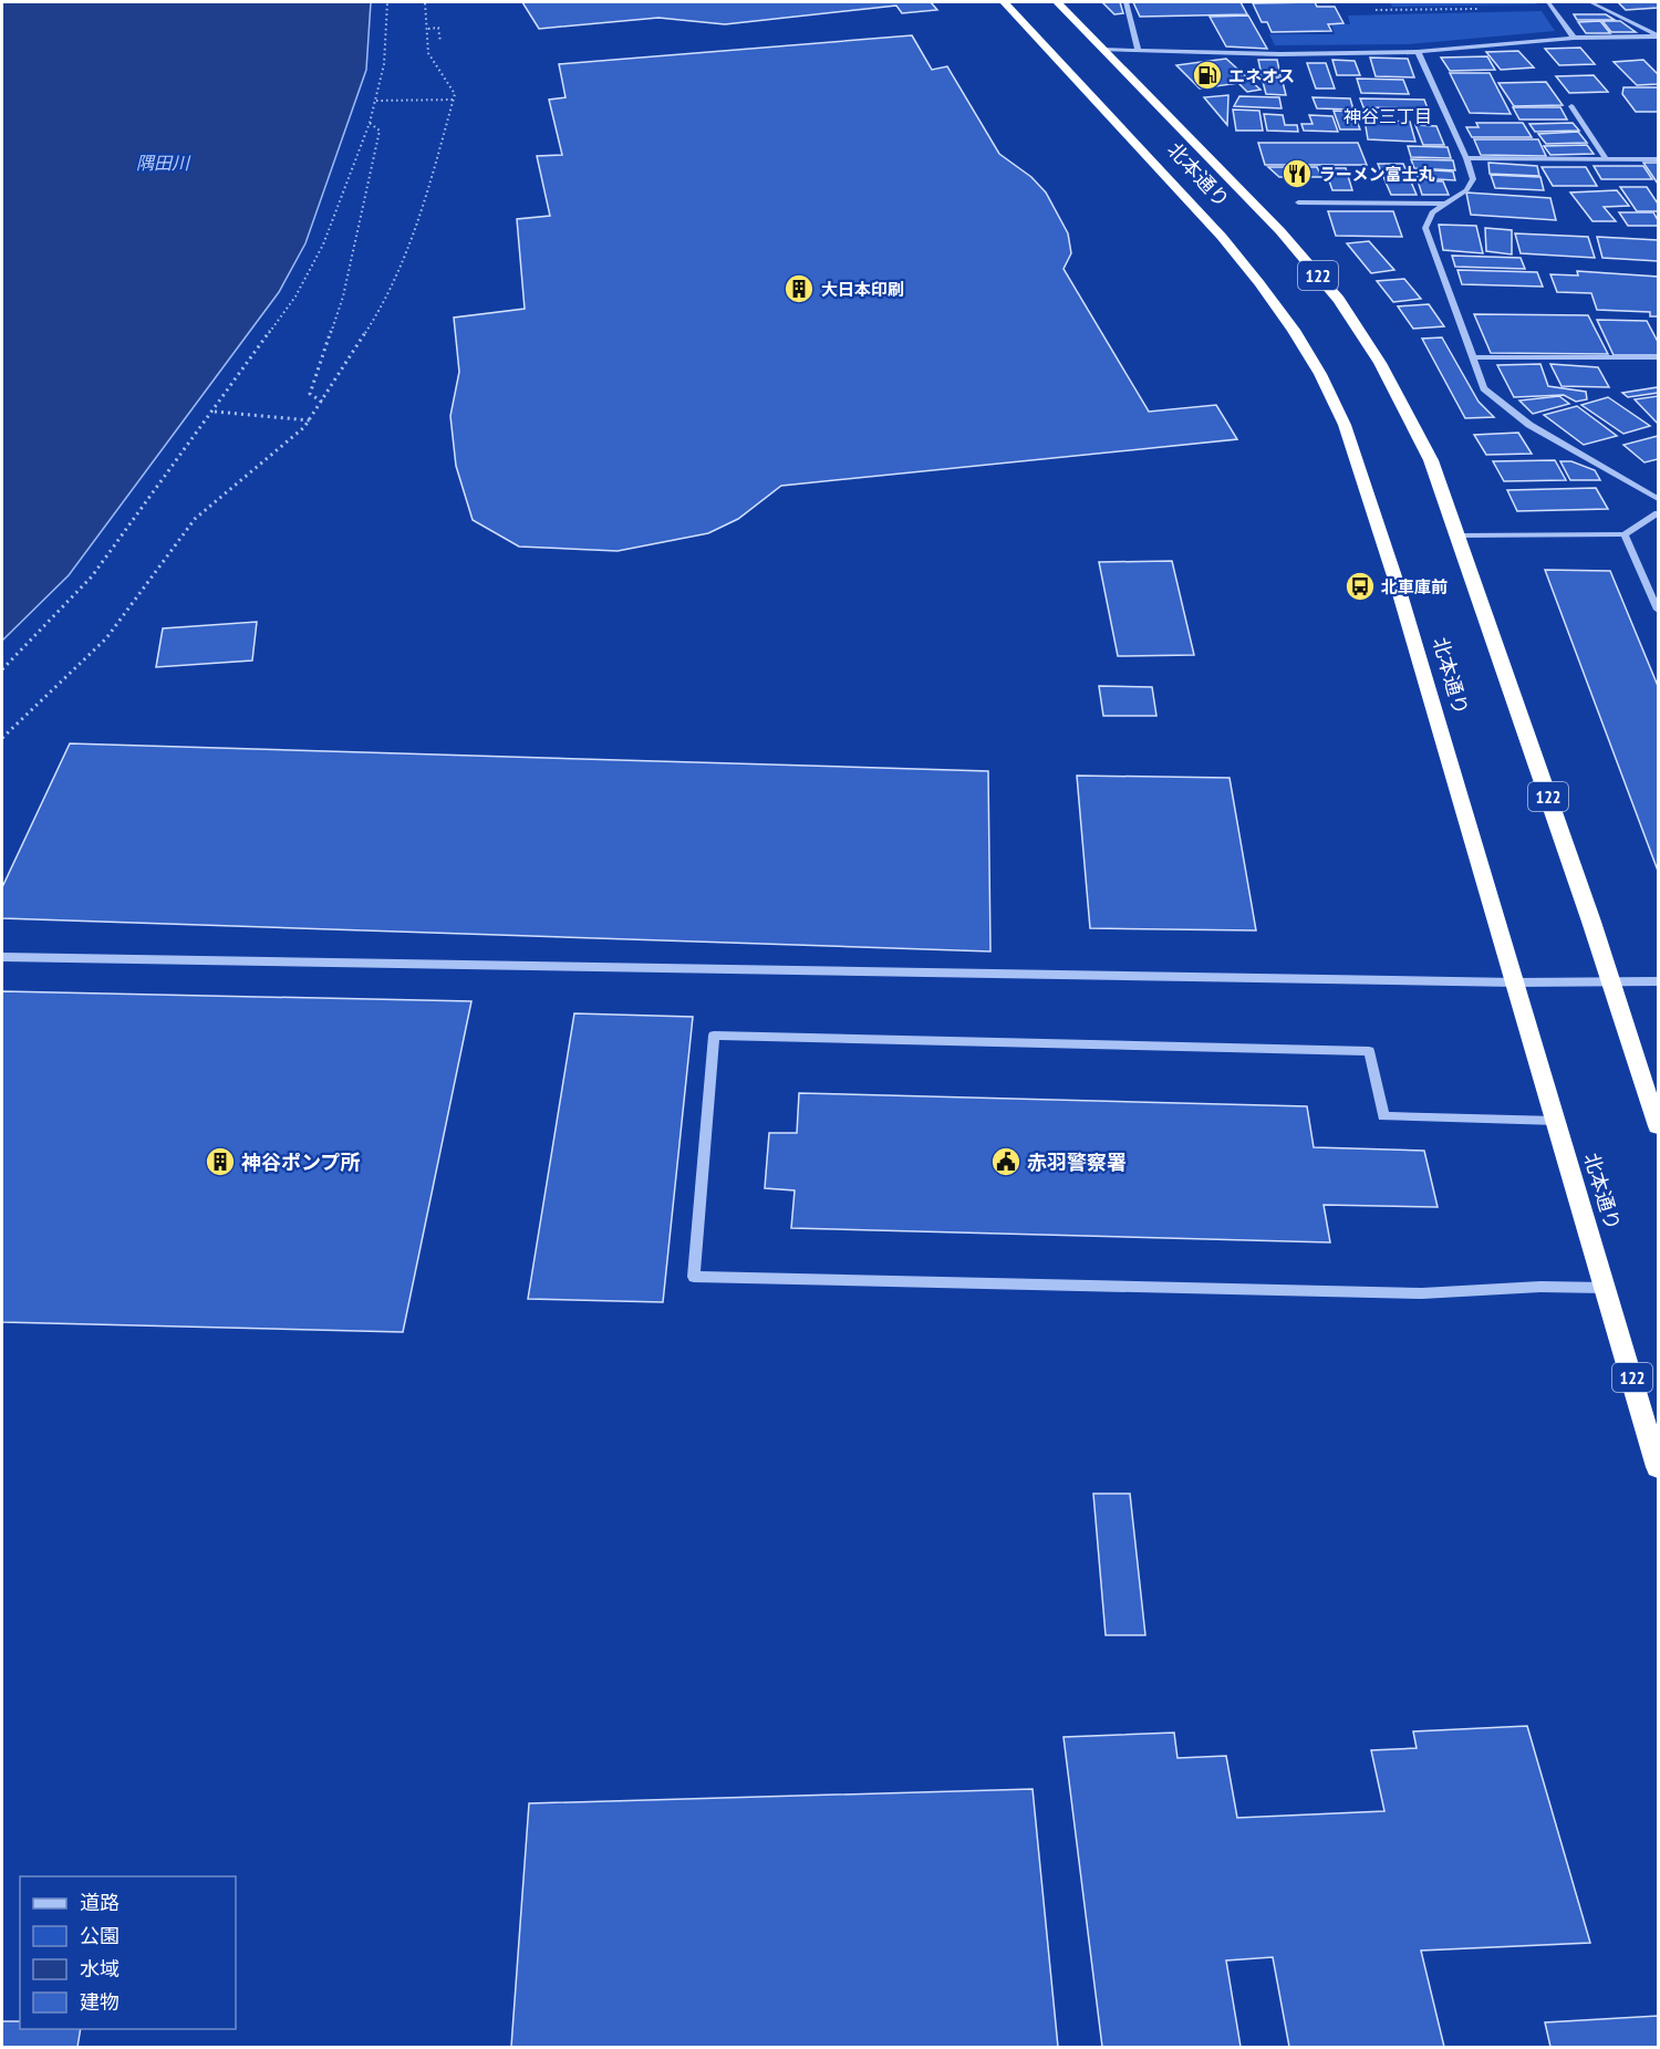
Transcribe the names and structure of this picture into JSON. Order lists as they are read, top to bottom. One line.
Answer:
{"streets":{"highway":["北本通り","122"]},"districts":["神谷三丁目"],"water":["隅田川"],"places":{"fuel station":["エネオス"],"restaurant":["ラーメン富士丸"],"building":["大日本印刷","神谷ポンプ所"],"bus stop":["北車庫前"],"public building":["赤羽警察署"]},"legend":["道路","公園","水域","建物"]}
